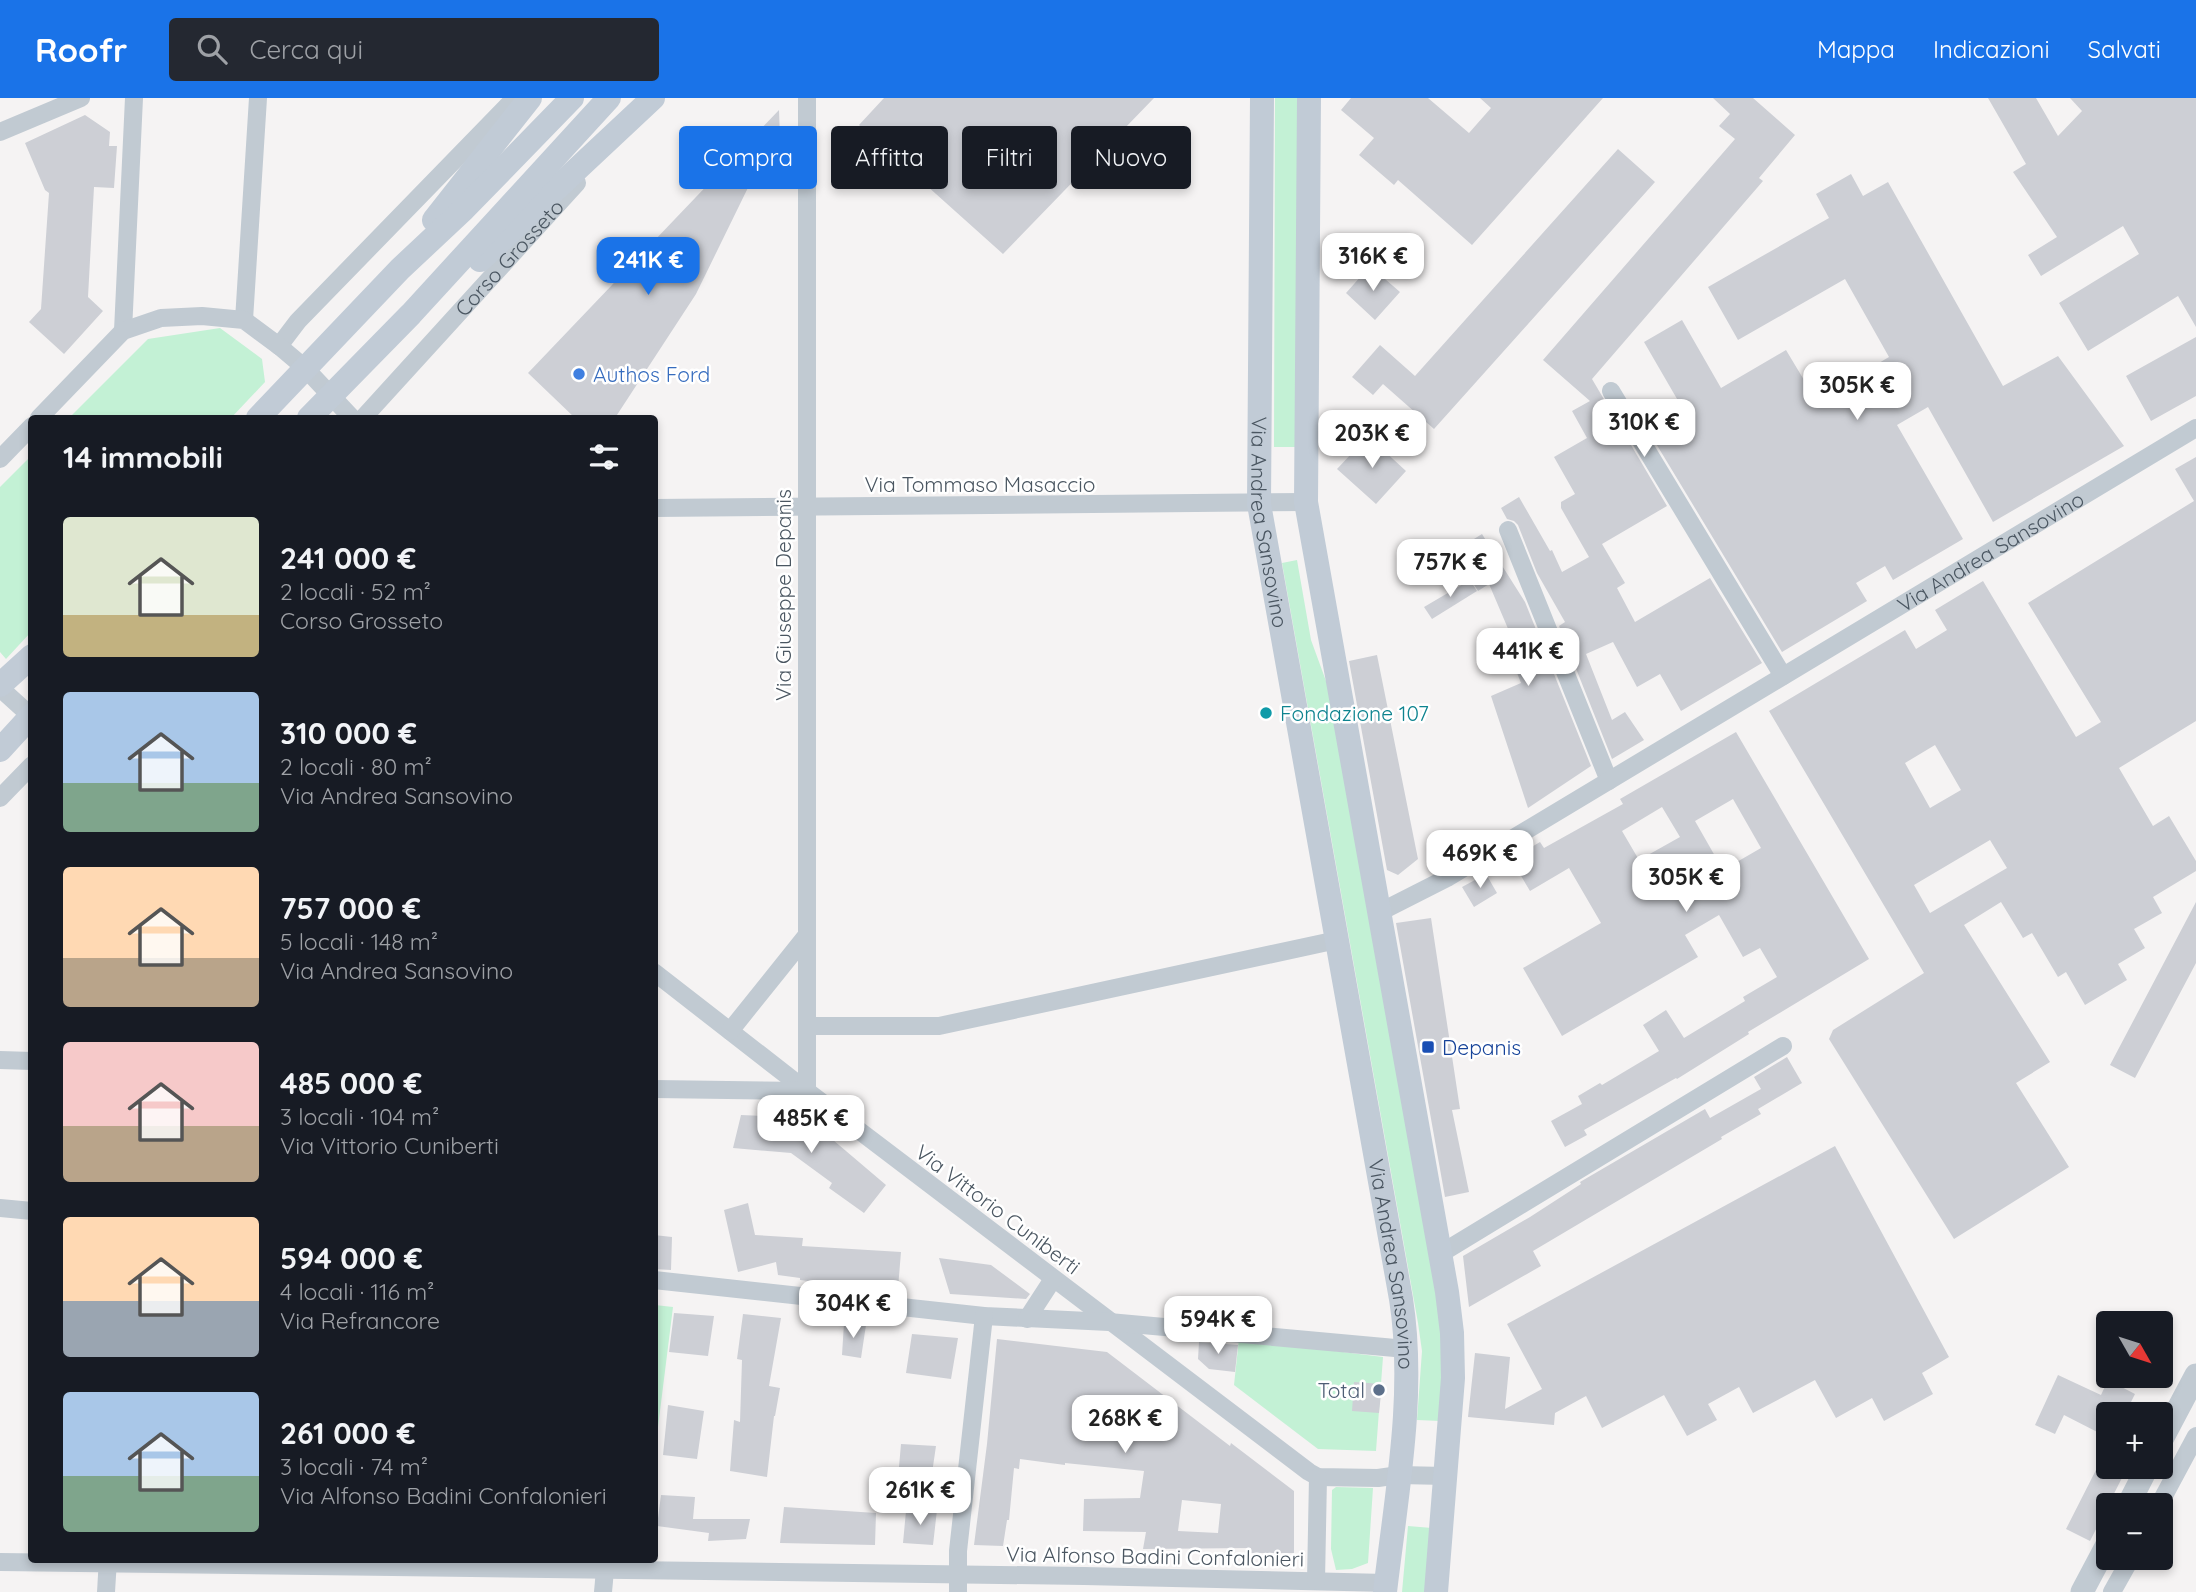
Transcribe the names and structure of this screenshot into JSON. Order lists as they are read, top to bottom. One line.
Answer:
{"streets":{"main road":["Corso Grosseto","Via Andrea Sansovino"],"street":["Via Tommaso Masaccio","Via Giuseppe Depanis","Via Vittorio Cuniberti","Via Alfonso Badini Confalonieri"]},"crossings":[["Via Tommaso Masaccio","Via Andrea Sansovino"],["Via Tommaso Masaccio","Via Giuseppe Depanis"],["Via Andrea Sansovino","Via Alfonso Badini Confalonieri"],["Via Giuseppe Depanis","Via Vittorio Cuniberti"]],"places":{"other":["Authos Ford","Fondazione 107","Total"],"transit":["Depanis"]},"north":"bottom right","page":{"header":"Roofr","search":"Cerca qui","nav":["Mappa","Indicazioni","Salvati"],"chip":["Compra","Affitta","Filtri","Nuovo"],"price":["316K €","241K €","305K €","310K €","203K €","757K €","441K €","469K €","305K €","485K €","304K €","594K €","268K €","261K €"],"heading":"14 immobili","list":[{"name":"241 000 €","note":"2 locali · 52 m² · Corso Grosseto"},{"name":"310 000 €","note":"2 locali · 80 m² · Via Andrea Sansovino"},{"name":"757 000 €","note":"5 locali · 148 m² · Via Andrea Sansovino"},{"name":"485 000 €","note":"3 locali · 104 m² · Via Vittorio Cuniberti"},{"name":"594 000 €","note":"4 locali · 116 m² · Via Refrancore"},{"name":"261 000 €","note":"3 locali · 74 m² · Via Alfonso Badini Confalonieri"}],"map_buttons":["+","−"]}}
